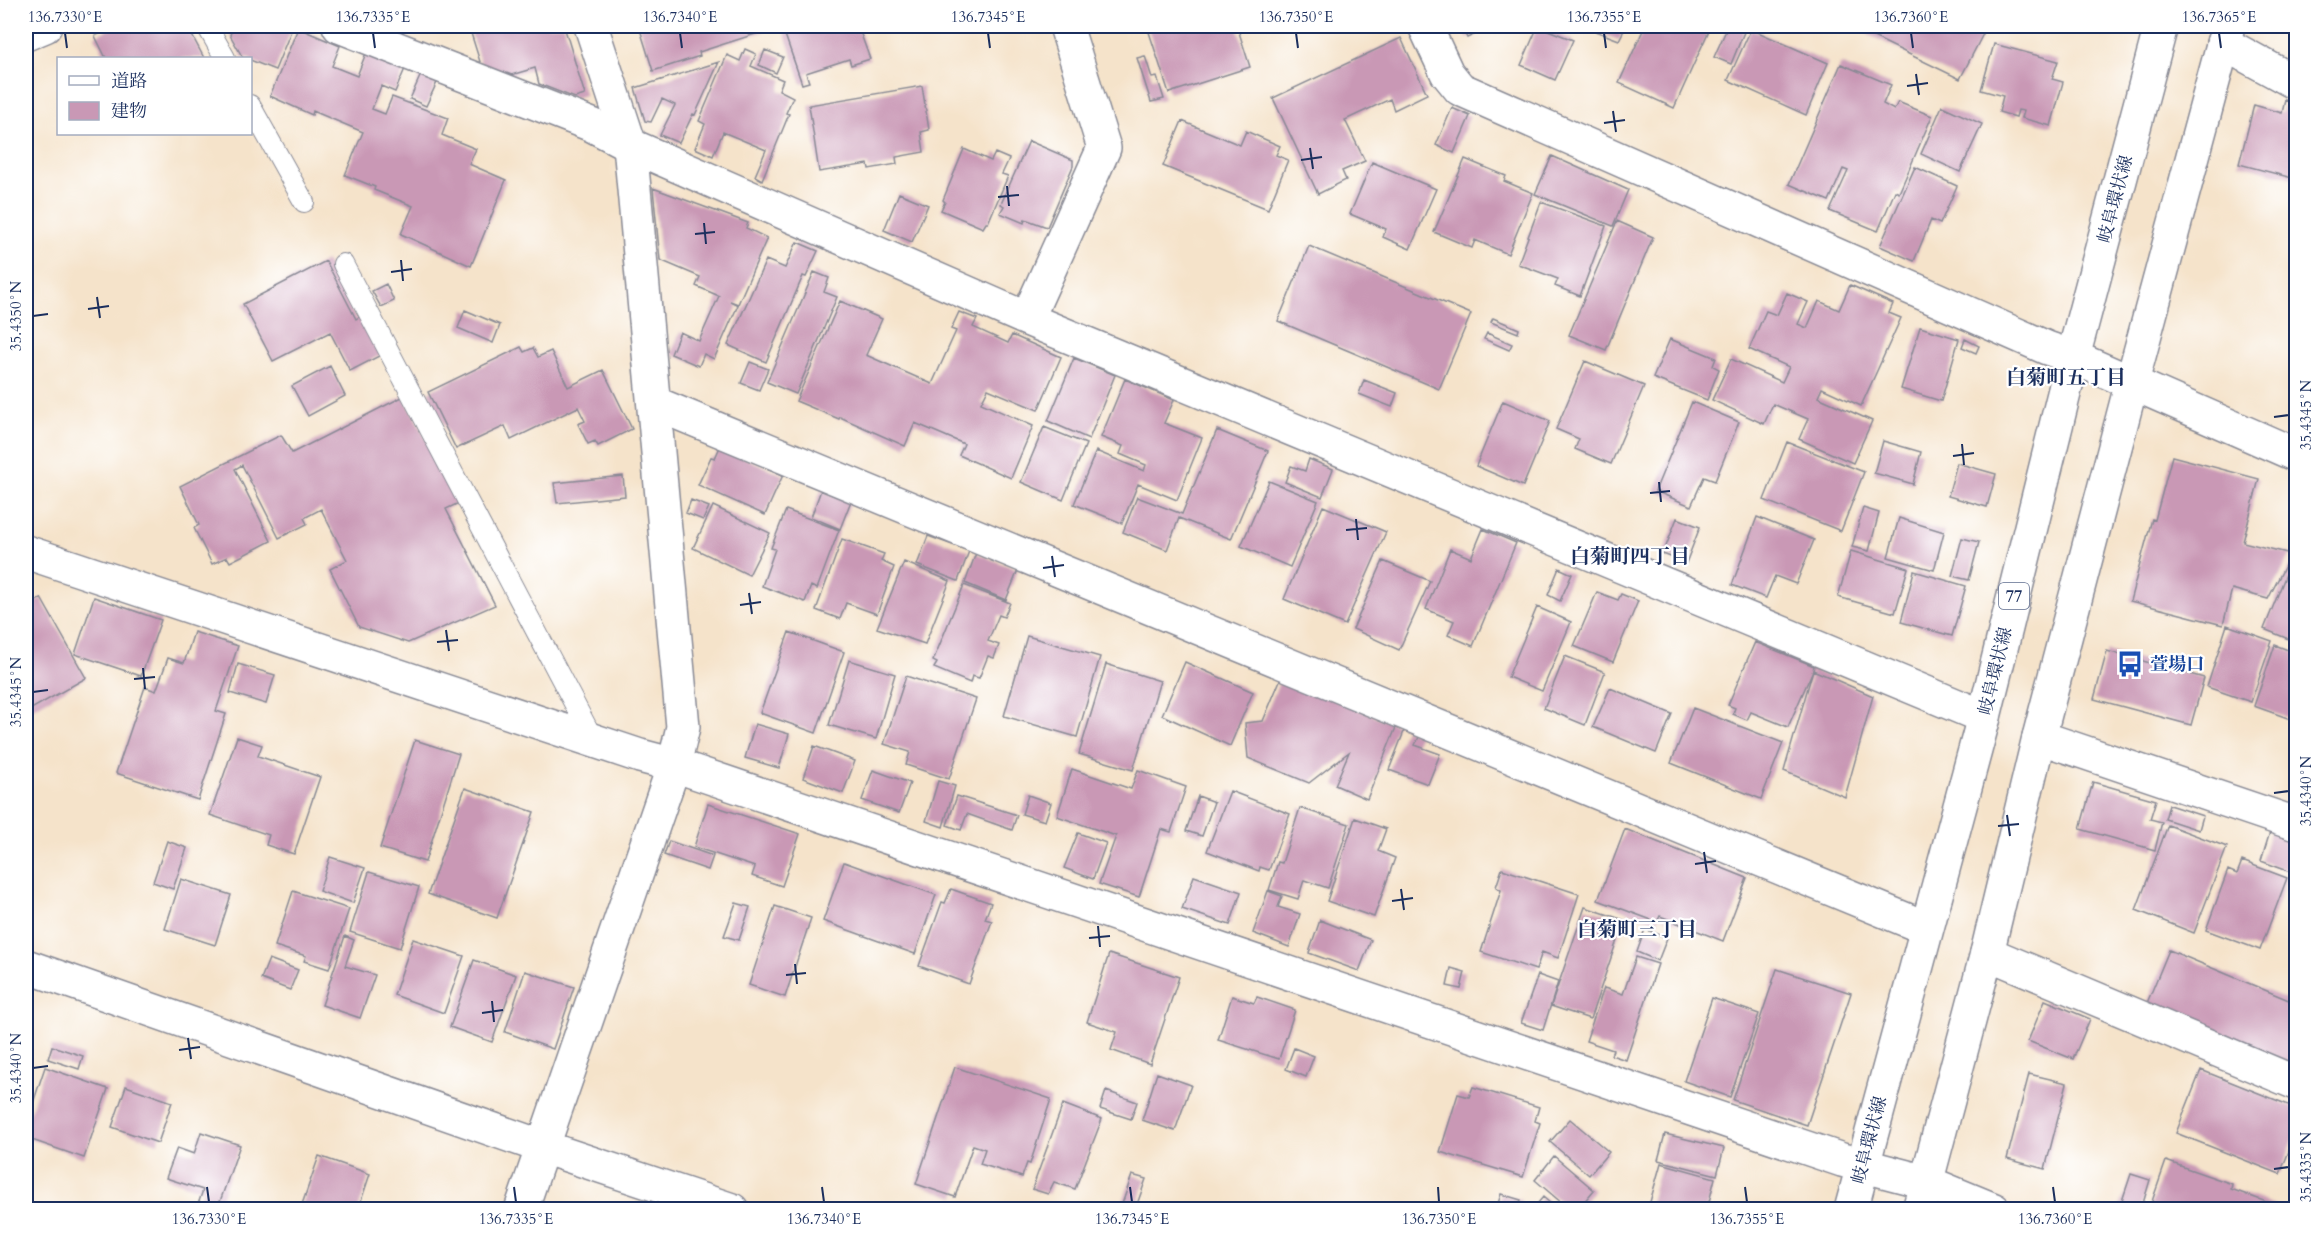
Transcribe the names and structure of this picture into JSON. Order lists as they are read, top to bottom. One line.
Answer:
{"streets":{"street":["岐阜環状線","77"]},"districts":["白菊町五丁目","白菊町四丁目","白菊町三丁目"],"places":{"bus stop":["萱場口"]},"legend":["道路","建物"],"coordinates":["136.7330°E","136.7335°E","136.7340°E","136.7345°E","136.7350°E","136.7355°E","136.7360°E","136.7365°E","35.4350°N","35.4345°N","35.4340°N","35.4335°N"]}
